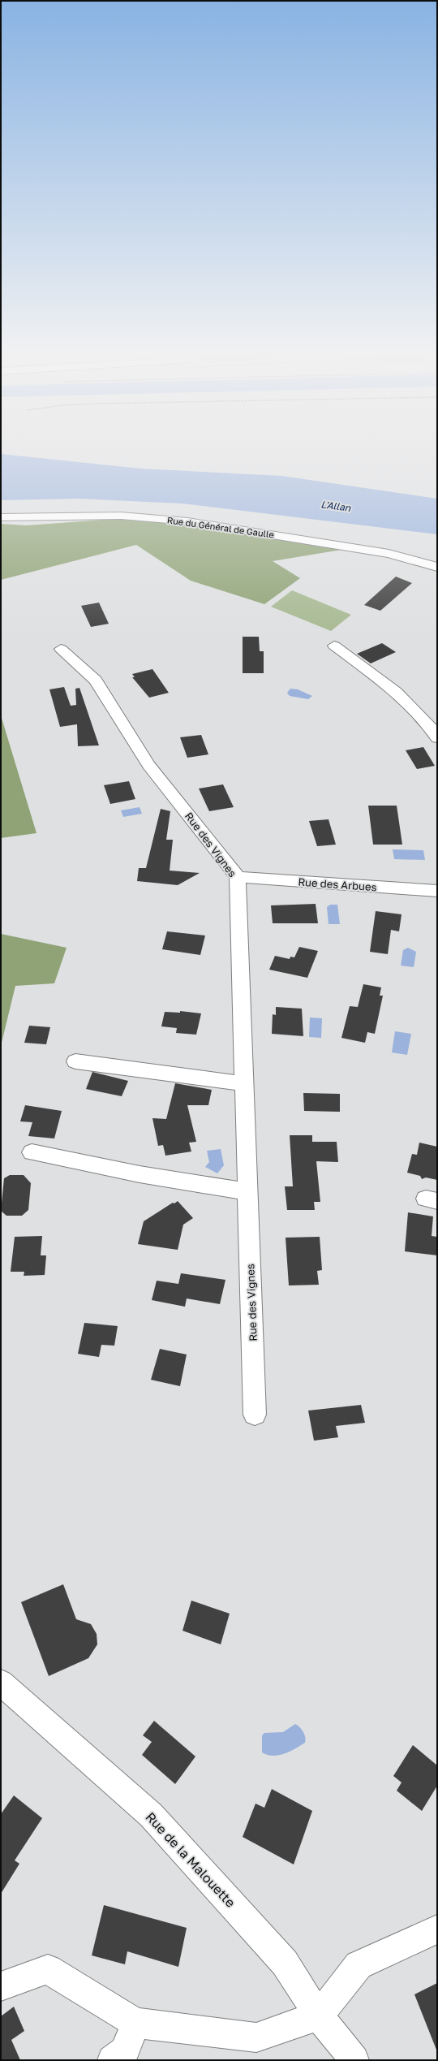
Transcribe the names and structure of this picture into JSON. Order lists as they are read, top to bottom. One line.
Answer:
{"streets":{"street":["Rue du Général de Gaulle","Rue des Vignes","Rue des Arbues","Rue de la Malouette"]},"crossings":[["Rue des Vignes","Rue des Arbues"]],"water":["L'Allan"]}
